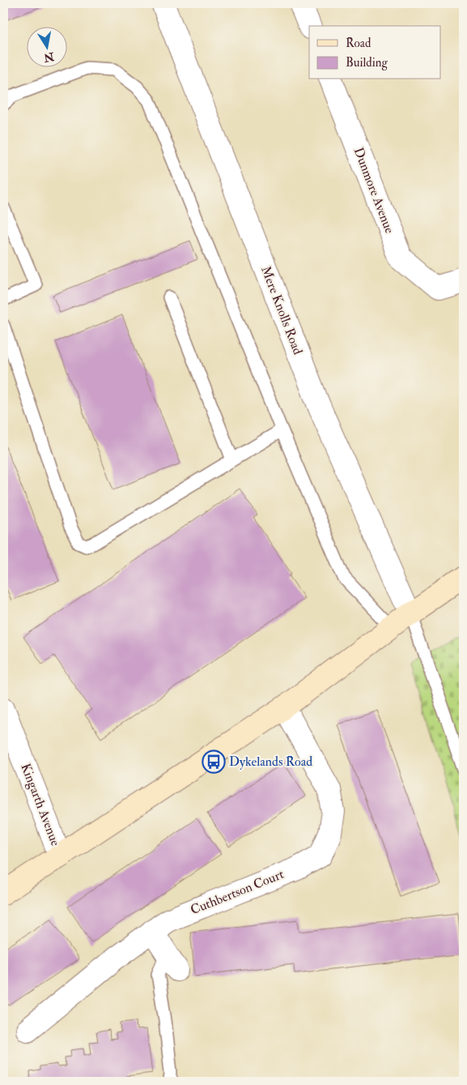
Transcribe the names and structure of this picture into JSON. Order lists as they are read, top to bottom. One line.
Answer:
{"streets":{"street":["Dunmore Avenue","Mere Knolls Road","Kingarth Avenue","Cuthbertson Court"]},"places":{"bus stop":["Dykelands Road"]},"legend":["Road","Building"],"north":"bottom"}
